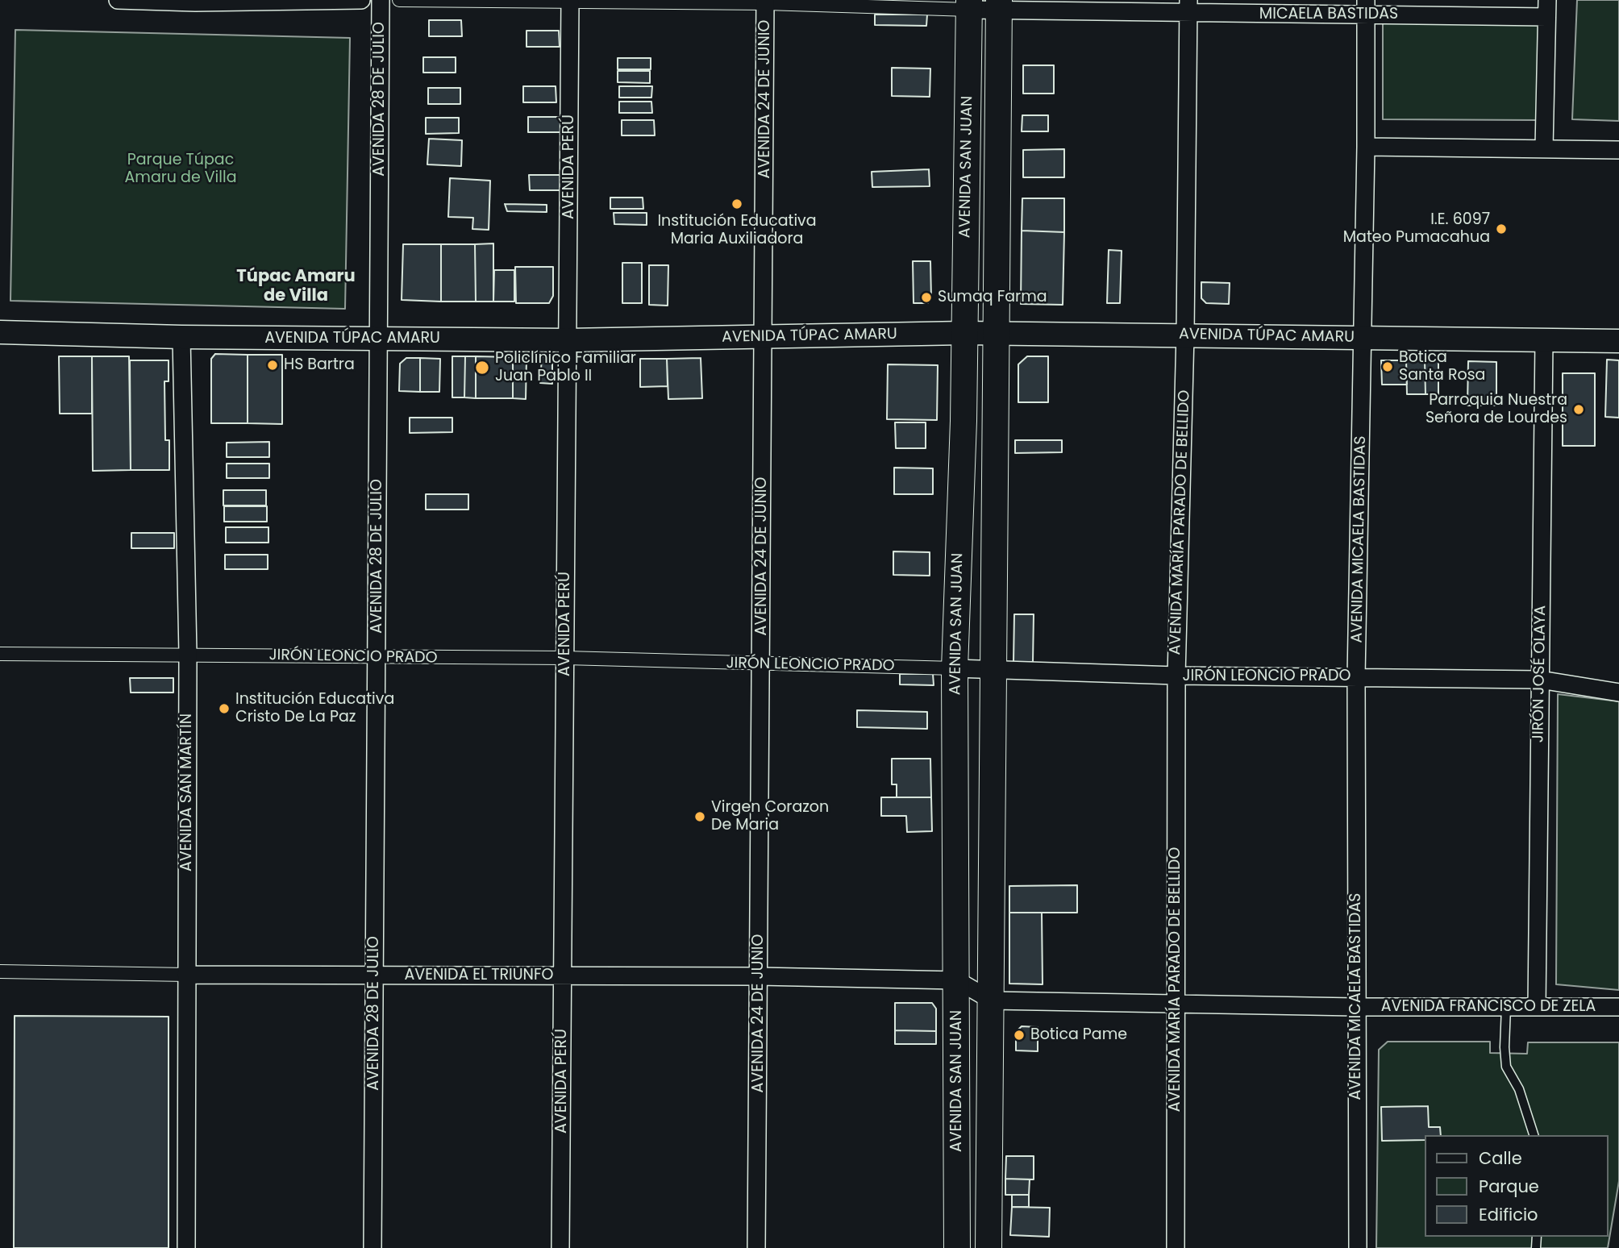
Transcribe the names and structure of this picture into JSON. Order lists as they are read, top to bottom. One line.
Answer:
{"streets":{"main road":["AVENIDA SAN JUAN"],"street":["MICAELA BASTIDAS","AVENIDA 28 DE JULIO","AVENIDA 24 DE JUNIO","AVENIDA PERÚ","AVENIDA TÚPAC AMARU","AVENIDA MARÍA PARADO DE BELLIDO","AVENIDA MICAELA BASTIDAS","JIRÓN LEONCIO PRADO","JIRÓN JOSÉ OLAYA","AVENIDA SAN MARTÍN","AVENIDA EL TRIUNFO","AVENIDA FRANCISCO DE ZELA"]},"crossings":[["MICAELA BASTIDAS","AVENIDA 24 DE JUNIO"],["MICAELA BASTIDAS","AVENIDA PERÚ"],["MICAELA BASTIDAS","AVENIDA SAN JUAN"],["MICAELA BASTIDAS","AVENIDA MARÍA PARADO DE BELLIDO"],["MICAELA BASTIDAS","AVENIDA MICAELA BASTIDAS"],["AVENIDA 28 DE JULIO","AVENIDA TÚPAC AMARU"],["AVENIDA 28 DE JULIO","JIRÓN LEONCIO PRADO"],["AVENIDA 28 DE JULIO","AVENIDA EL TRIUNFO"],["AVENIDA 24 DE JUNIO","AVENIDA TÚPAC AMARU"],["AVENIDA 24 DE JUNIO","JIRÓN LEONCIO PRADO"],["AVENIDA 24 DE JUNIO","AVENIDA EL TRIUNFO"],["AVENIDA PERÚ","AVENIDA TÚPAC AMARU"],["AVENIDA PERÚ","JIRÓN LEONCIO PRADO"],["AVENIDA PERÚ","AVENIDA EL TRIUNFO"],["AVENIDA SAN JUAN","AVENIDA TÚPAC AMARU"],["AVENIDA SAN JUAN","JIRÓN LEONCIO PRADO"],["AVENIDA SAN JUAN","AVENIDA EL TRIUNFO"],["AVENIDA SAN JUAN","AVENIDA FRANCISCO DE ZELA"],["AVENIDA TÚPAC AMARU","AVENIDA MARÍA PARADO DE BELLIDO"],["AVENIDA TÚPAC AMARU","AVENIDA MICAELA BASTIDAS"],["AVENIDA TÚPAC AMARU","JIRÓN JOSÉ OLAYA"],["AVENIDA TÚPAC AMARU","AVENIDA SAN MARTÍN"],["AVENIDA MARÍA PARADO DE BELLIDO","JIRÓN LEONCIO PRADO"],["AVENIDA MARÍA PARADO DE BELLIDO","AVENIDA FRANCISCO DE ZELA"],["AVENIDA MICAELA BASTIDAS","JIRÓN LEONCIO PRADO"],["AVENIDA MICAELA BASTIDAS","AVENIDA FRANCISCO DE ZELA"],["JIRÓN LEONCIO PRADO","JIRÓN JOSÉ OLAYA"],["JIRÓN LEONCIO PRADO","AVENIDA SAN MARTÍN"],["JIRÓN JOSÉ OLAYA","AVENIDA FRANCISCO DE ZELA"],["AVENIDA SAN MARTÍN","AVENIDA EL TRIUNFO"],["AVENIDA EL TRIUNFO","AVENIDA FRANCISCO DE ZELA"]],"districts":["Túpac Amaru de Villa"],"parks":["Parque Túpac Amaru de Villa"],"places":["Institución Educativa Maria Auxiliadora","I.E. 6097 Mateo Pumacahua","Sumaq Farma","HS Bartra","Botica Santa Rosa","Policlínico Familiar Juan Pablo II","Parroquia Nuestra Señora de Lourdes","Institución Educativa Cristo De La Paz","Virgen Corazon De Maria","Botica Pame"],"legend":["Calle","Parque","Edificio"]}
